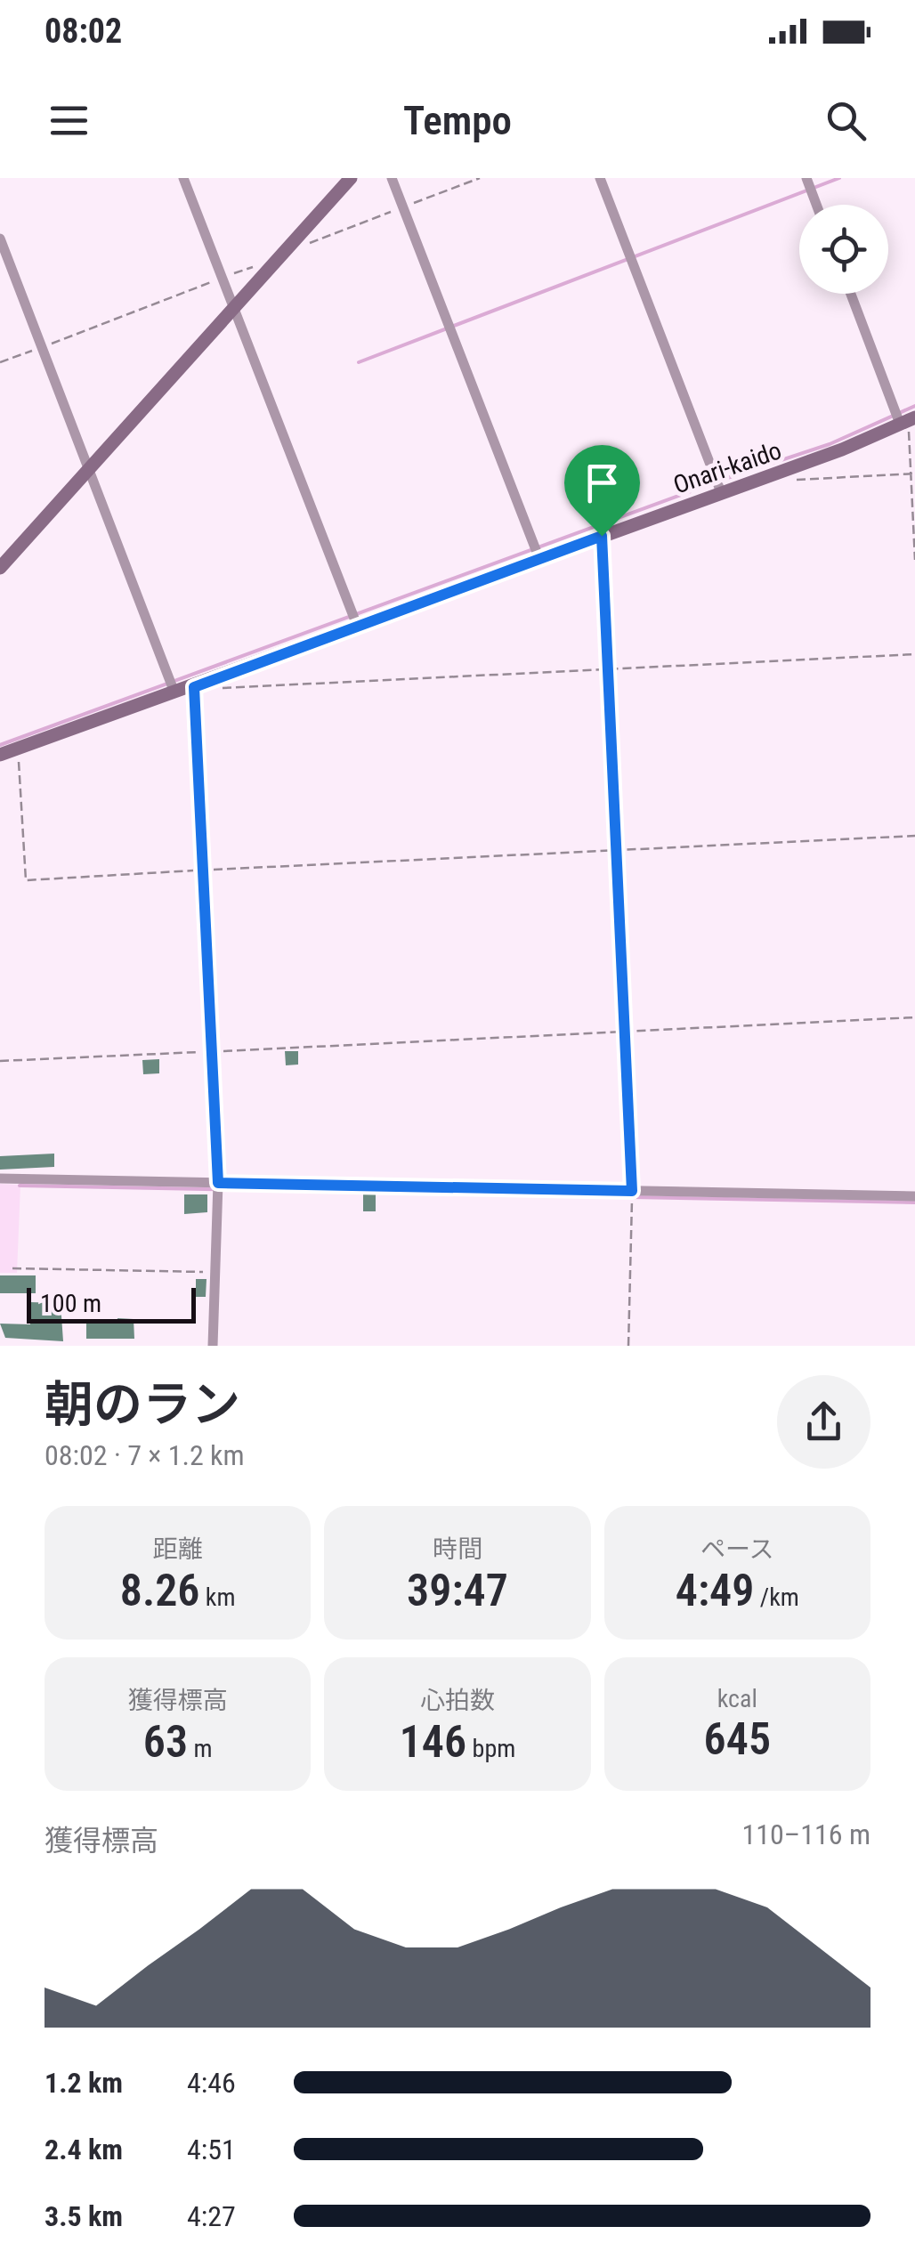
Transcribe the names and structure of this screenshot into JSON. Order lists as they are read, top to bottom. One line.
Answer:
{"streets":{"street":["Onari-kaido"]},"scale_bar":"100 m","page":{"status":"08:02","header":"Tempo","scale":"100 m","heading":["朝のラン","08:02 · 7 × 1.2 km"],"stats":[["距離","8.26 km"],["時間","39:47"],["ペース","4:49 /km"],["獲得標高","63 m"],["心拍数","146 bpm"],["kcal","645"]],"chart":["獲得標高","110–116 m"],"list":[{"name":"1.2 km","note":"4:46"},{"name":"2.4 km","note":"4:51"},{"name":"3.5 km","note":"4:27"}]}}
